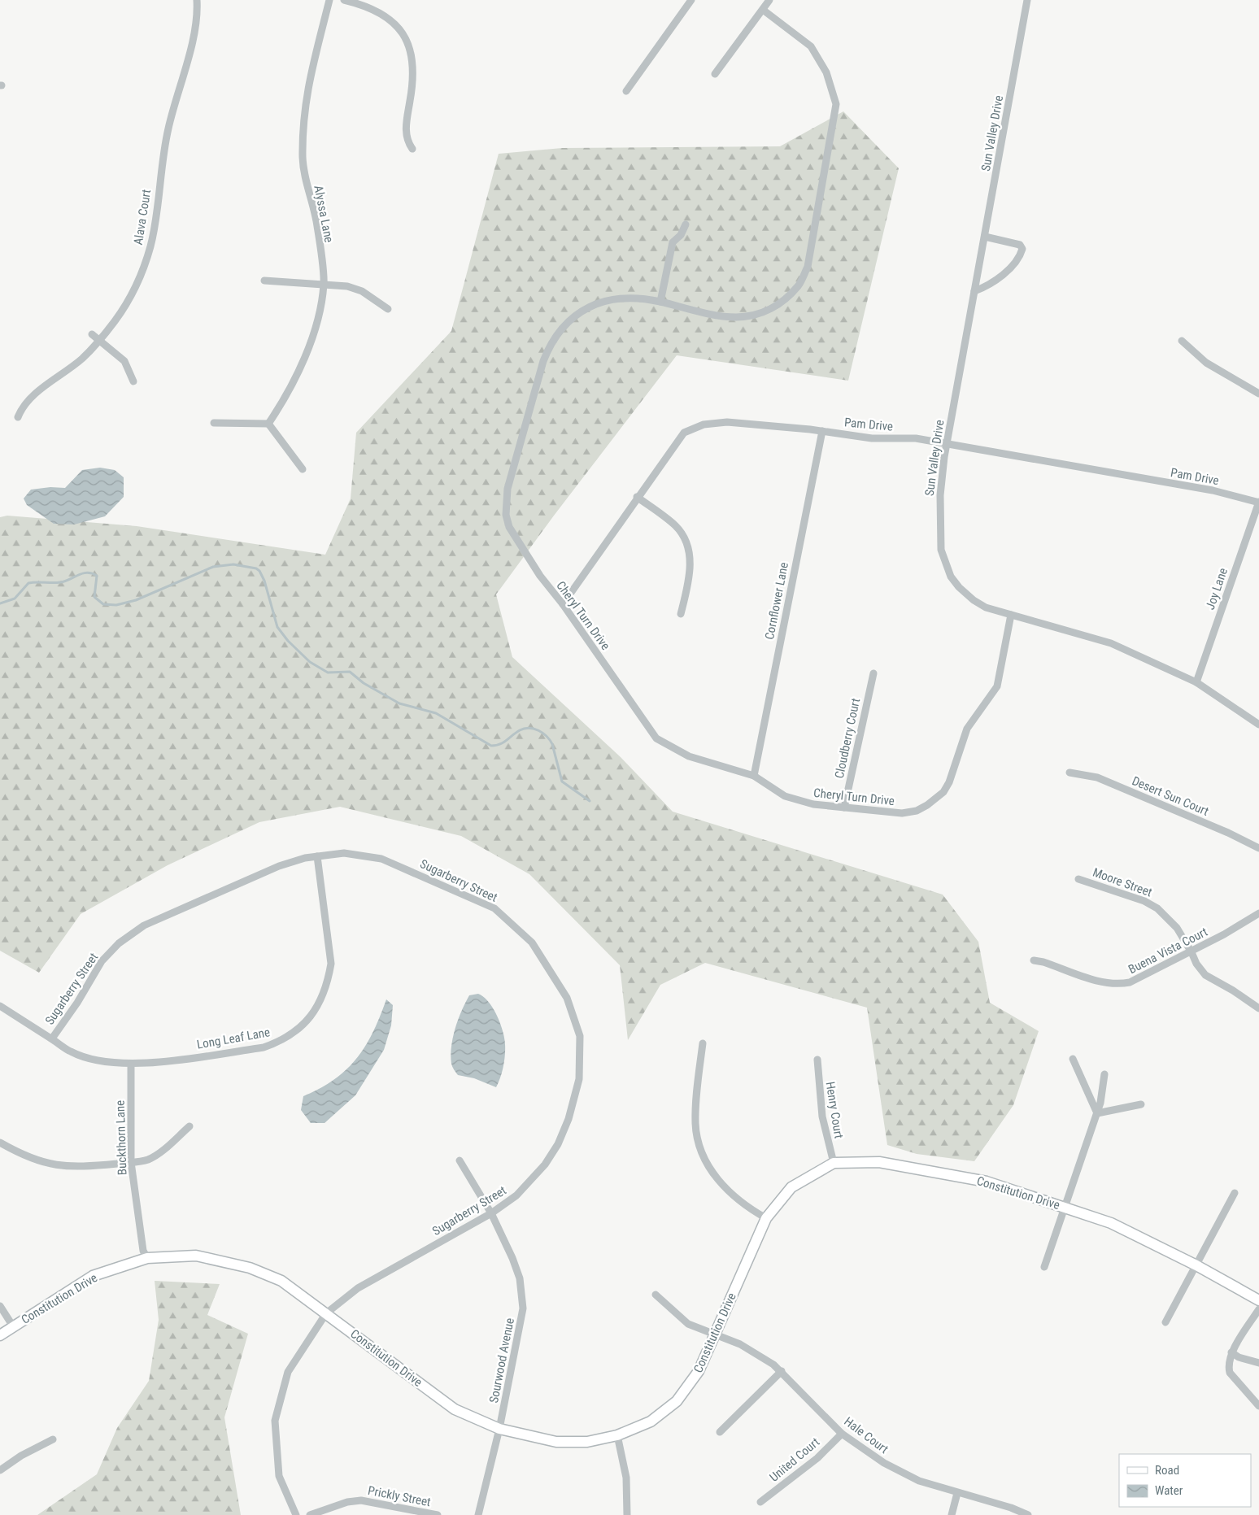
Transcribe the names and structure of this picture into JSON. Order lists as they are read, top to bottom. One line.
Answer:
{"streets":{"street":["Sun Valley Drive","Alyssa Lane","Alava Court","Pam Drive","Joy Lane","Cornflower Lane","Cheryl Turn Drive","Cloudberry Court","Desert Sun Court","Sugarberry Street","Moore Street","Buena Vista Court","Long Leaf Lane","Henry Court","Buckthorn Lane","Constitution Drive","Sourwood Avenue","Hale Court","United Court","Prickly Street"]},"crossings":[["Sun Valley Drive","Pam Drive"],["Sun Valley Drive","Joy Lane"],["Sun Valley Drive","Cheryl Turn Drive"],["Pam Drive","Joy Lane"],["Pam Drive","Cornflower Lane"],["Pam Drive","Cheryl Turn Drive"],["Cornflower Lane","Cheryl Turn Drive"],["Cheryl Turn Drive","Cloudberry Court"],["Sugarberry Street","Long Leaf Lane"],["Sugarberry Street","Constitution Drive"],["Sugarberry Street","Sourwood Avenue"],["Moore Street","Buena Vista Court"],["Long Leaf Lane","Buckthorn Lane"],["Henry Court","Constitution Drive"],["Buckthorn Lane","Constitution Drive"],["Constitution Drive","Sourwood Avenue"],["Constitution Drive","Hale Court"],["Hale Court","United Court"]],"legend":["Road","Water"]}
